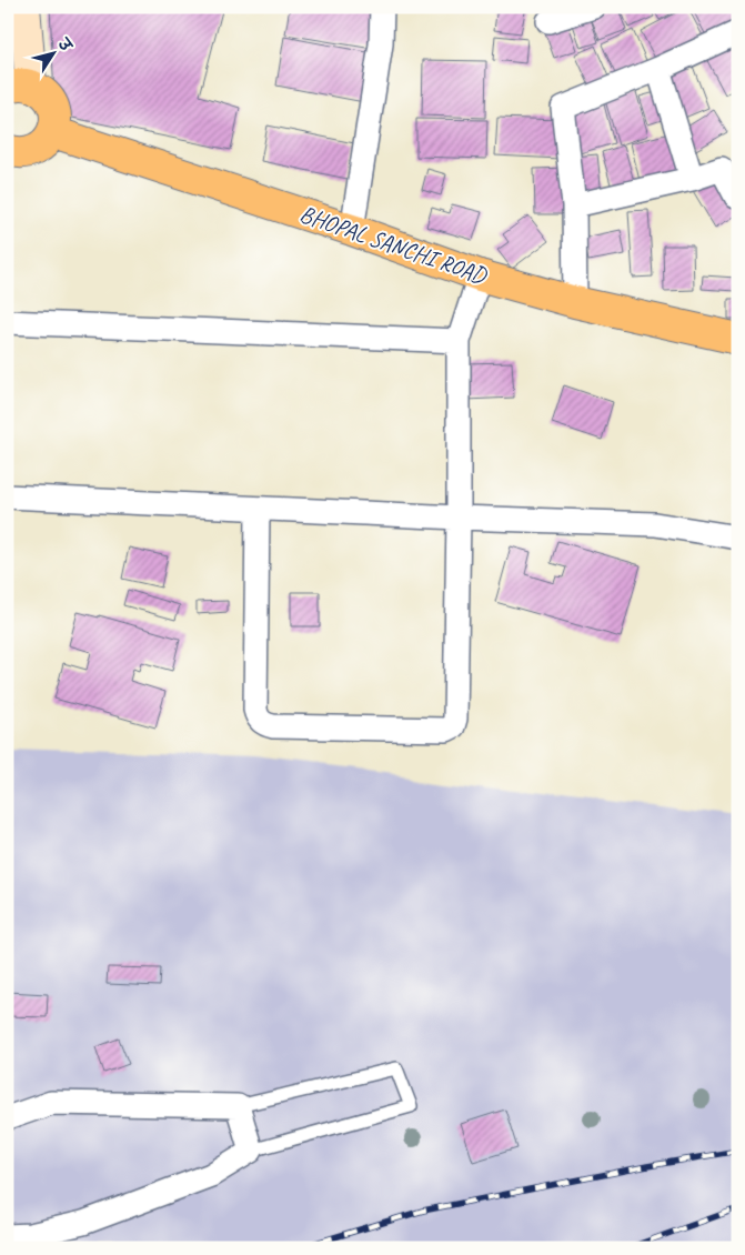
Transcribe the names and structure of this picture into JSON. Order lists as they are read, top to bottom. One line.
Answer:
{"streets":{"main road":["BHOPAL SANCHI ROAD"]},"north":"top right"}
